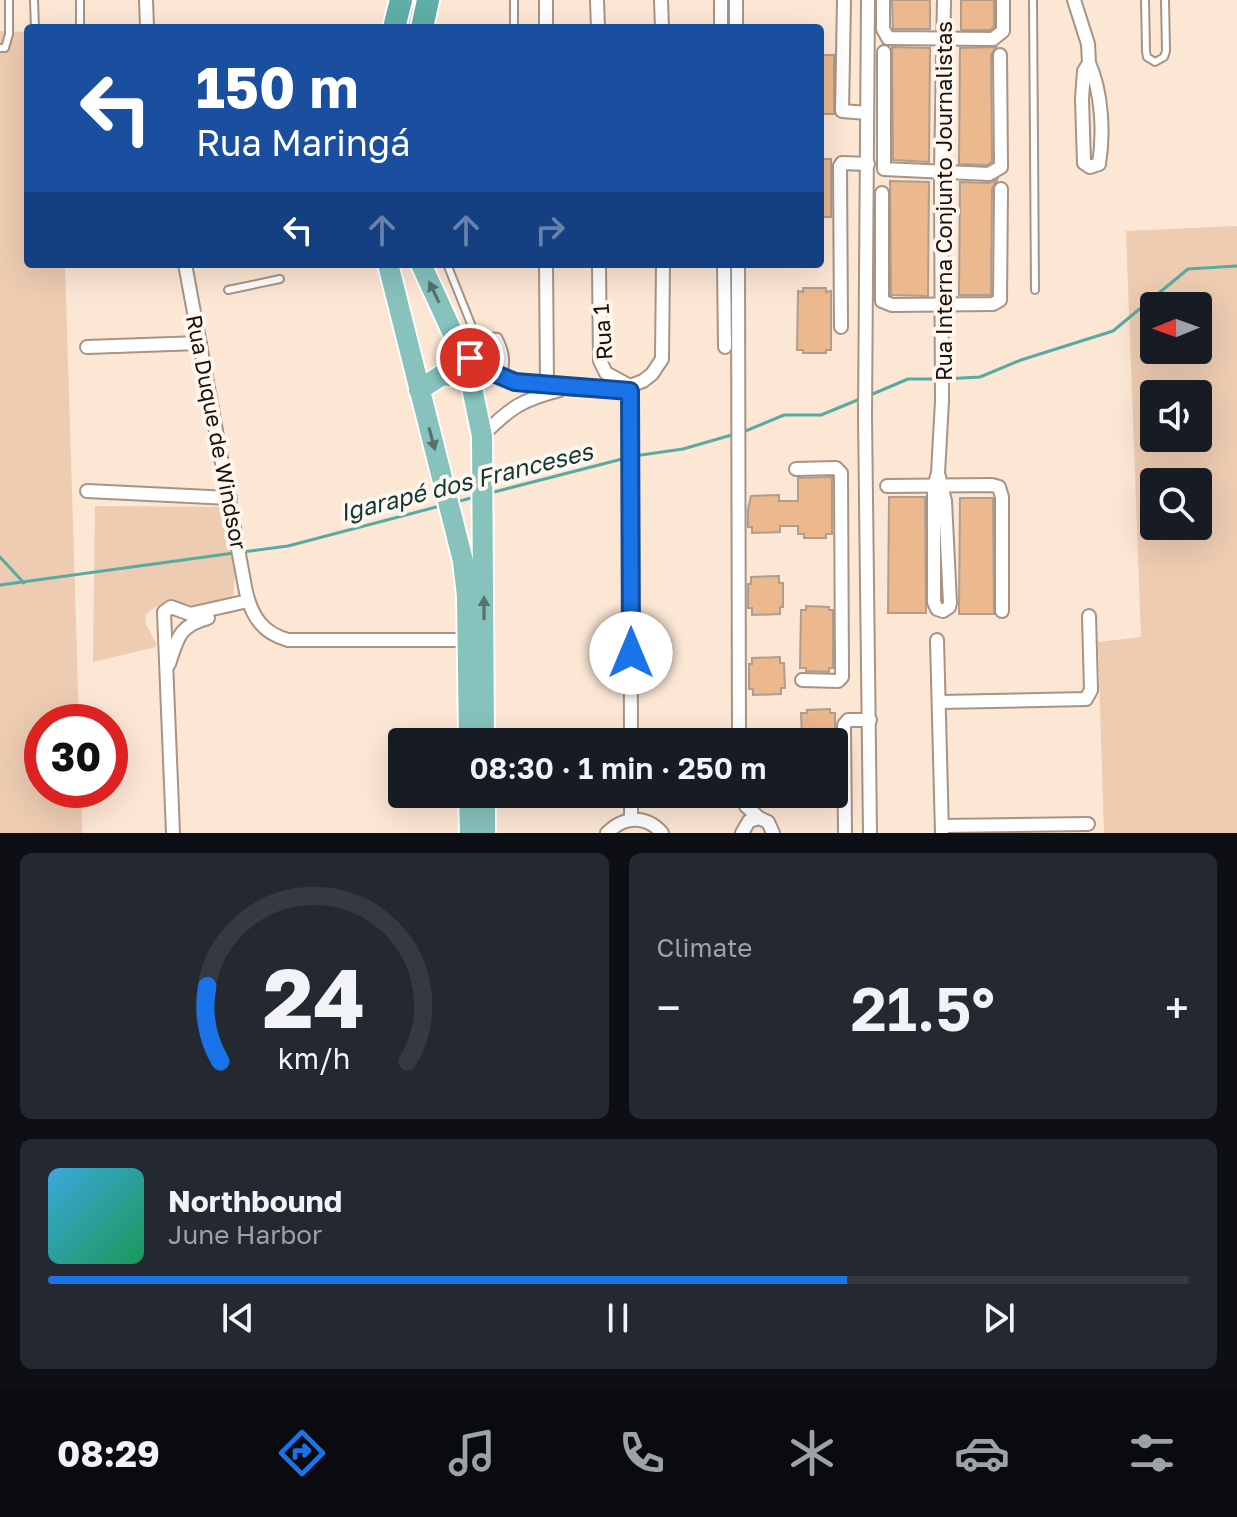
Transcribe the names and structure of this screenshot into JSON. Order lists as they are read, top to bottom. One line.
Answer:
{"streets":{"street":["Rua Interna Conjunto Journalistas","Rua 1","Rua Duque de Windsor"]},"water":["Igarapé dos Franceses"],"north":"left","page":{"turn":["150 m","Rua Maringá"],"limit":"30","trip":"08:30 · 1 min · 250 m","tile":"Climate","heat":["−","21.5°","+"],"song":["Northbound","June Harbor"],"tabs":"08:29","gauge":["24","km/h"]}}
